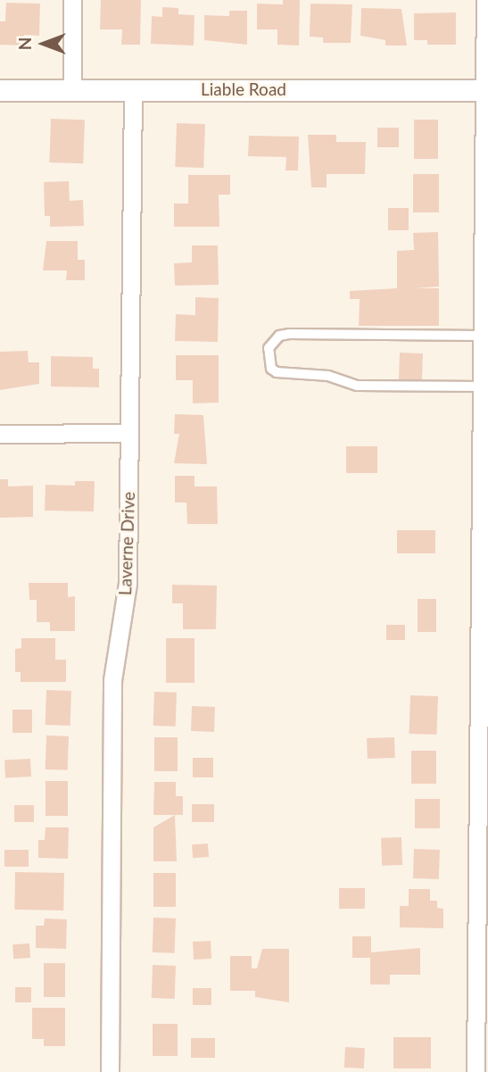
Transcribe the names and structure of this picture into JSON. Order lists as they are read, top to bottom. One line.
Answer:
{"streets":{"street":["Liable Road","Laverne Drive"]},"crossings":[["Liable Road","Laverne Drive"]],"north":"left"}
